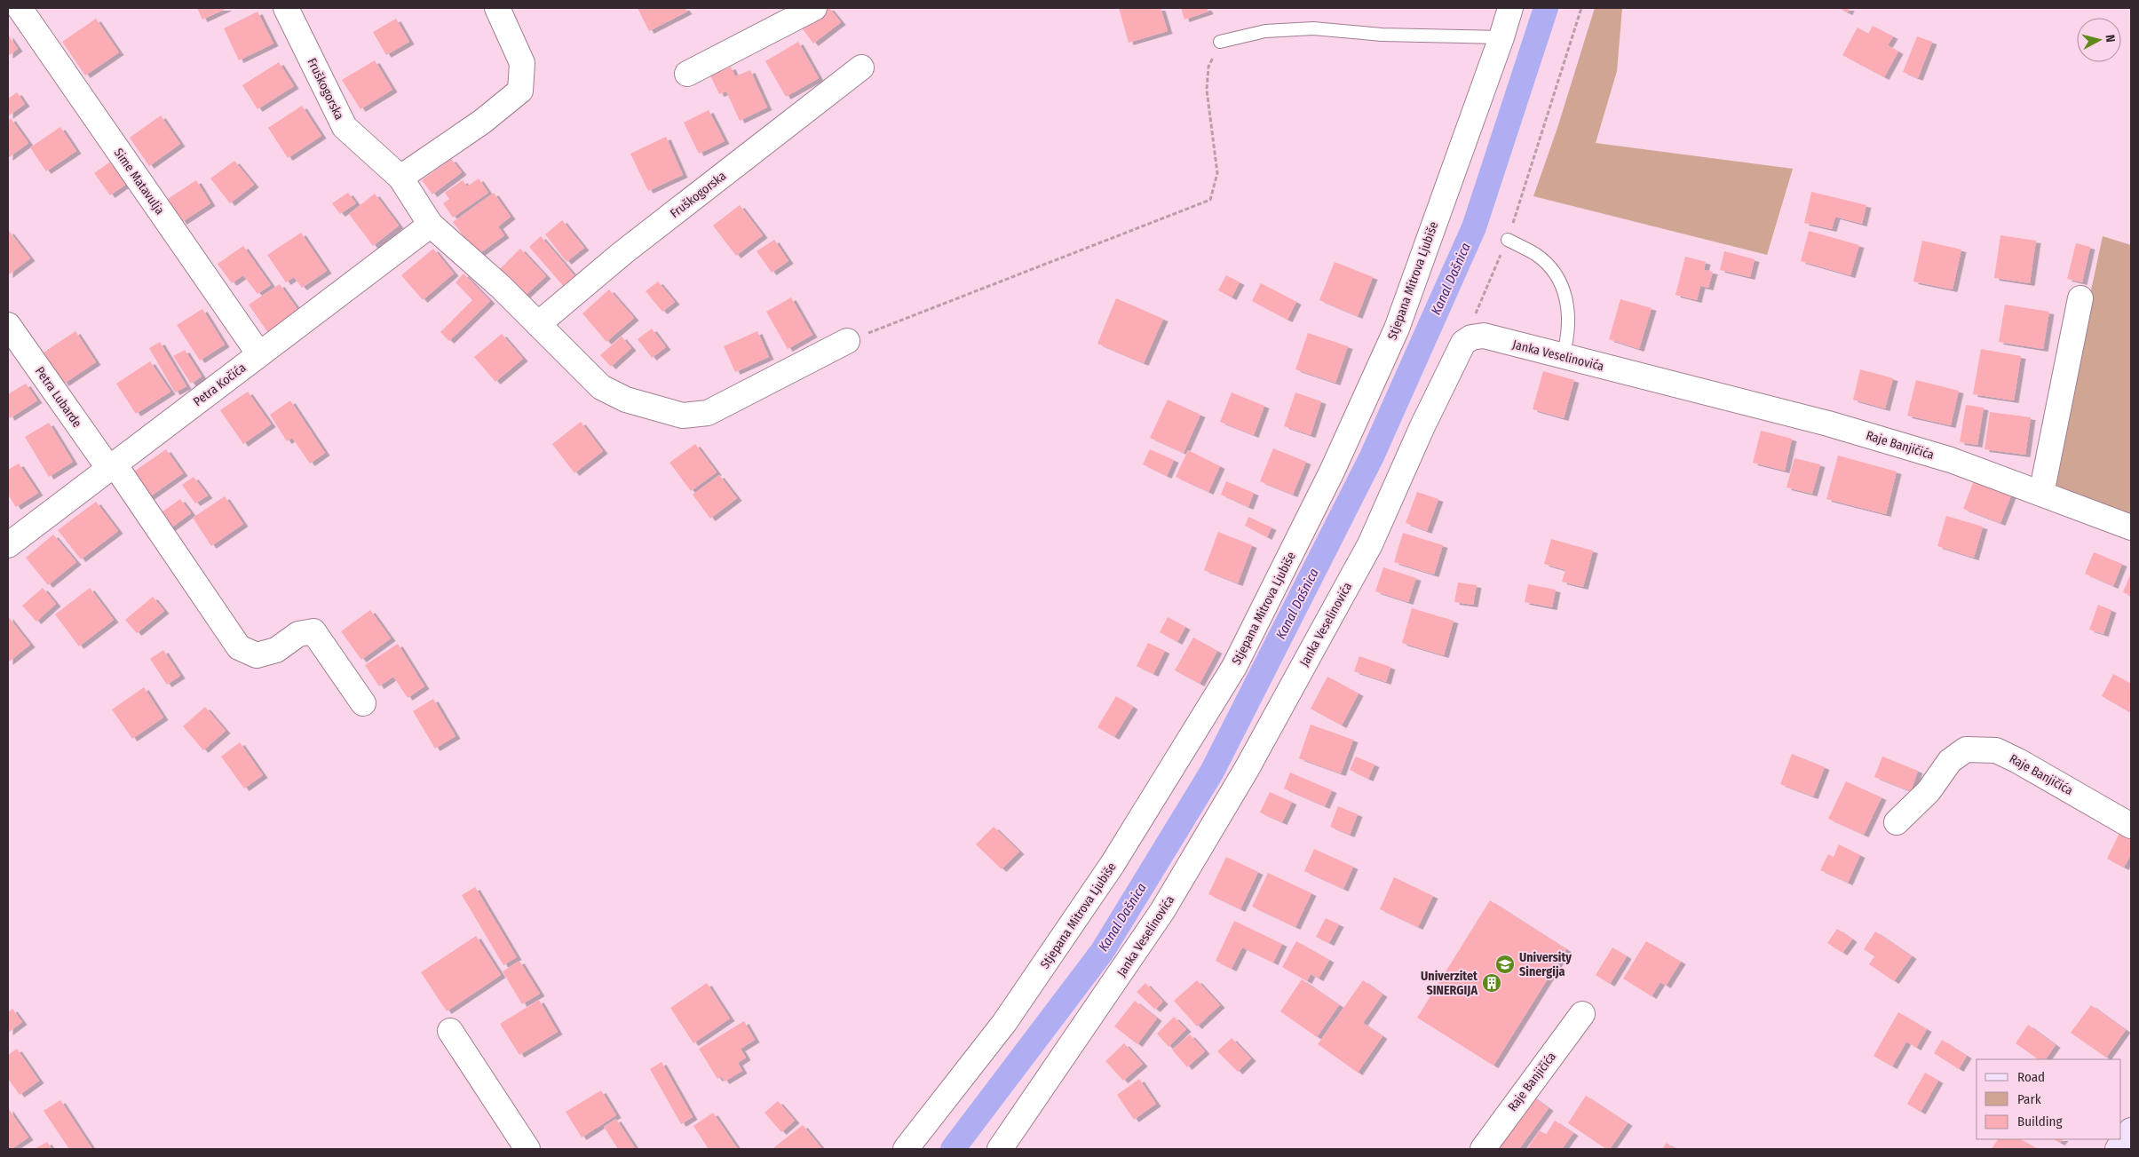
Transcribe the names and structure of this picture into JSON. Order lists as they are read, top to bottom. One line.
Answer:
{"streets":{"street":["Fruškogorska","Sime Matavulja","Stjepana Mitrova Ljubiše","Janka Veselinovića","Petra Kočića","Petra Lubarde","Raje Banjičića"]},"crossings":[["Fruškogorska","Petra Kočića"],["Sime Matavulja","Petra Kočića"],["Janka Veselinovića","Raje Banjičića"],["Petra Kočića","Petra Lubarde"]],"water":["Kanal Dašnica"],"places":{"school or university":["University Sinergija"],"building":["Univerzitet SINERGIJA"]},"legend":["Road","Park","Building"],"north":"right"}
